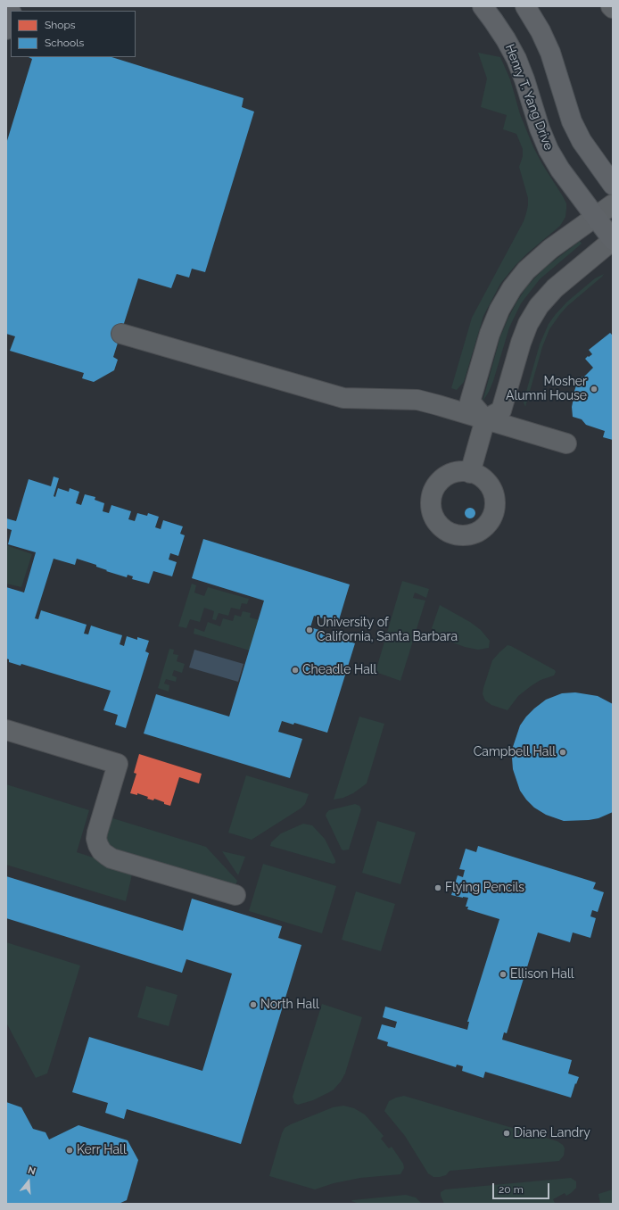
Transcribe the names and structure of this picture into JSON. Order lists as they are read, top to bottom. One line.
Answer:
{"streets":{"main road":["Henry T. Yang Drive"]},"places":["Mosher Alumni House","University of California, Santa Barbara","Cheadle Hall","Campbell Hall","Flying Pencils","Ellison Hall","North Hall","Diane Landry","Kerr Hall"],"legend":["Shops","Schools"],"scale_bar":"20 m","north":"top"}
